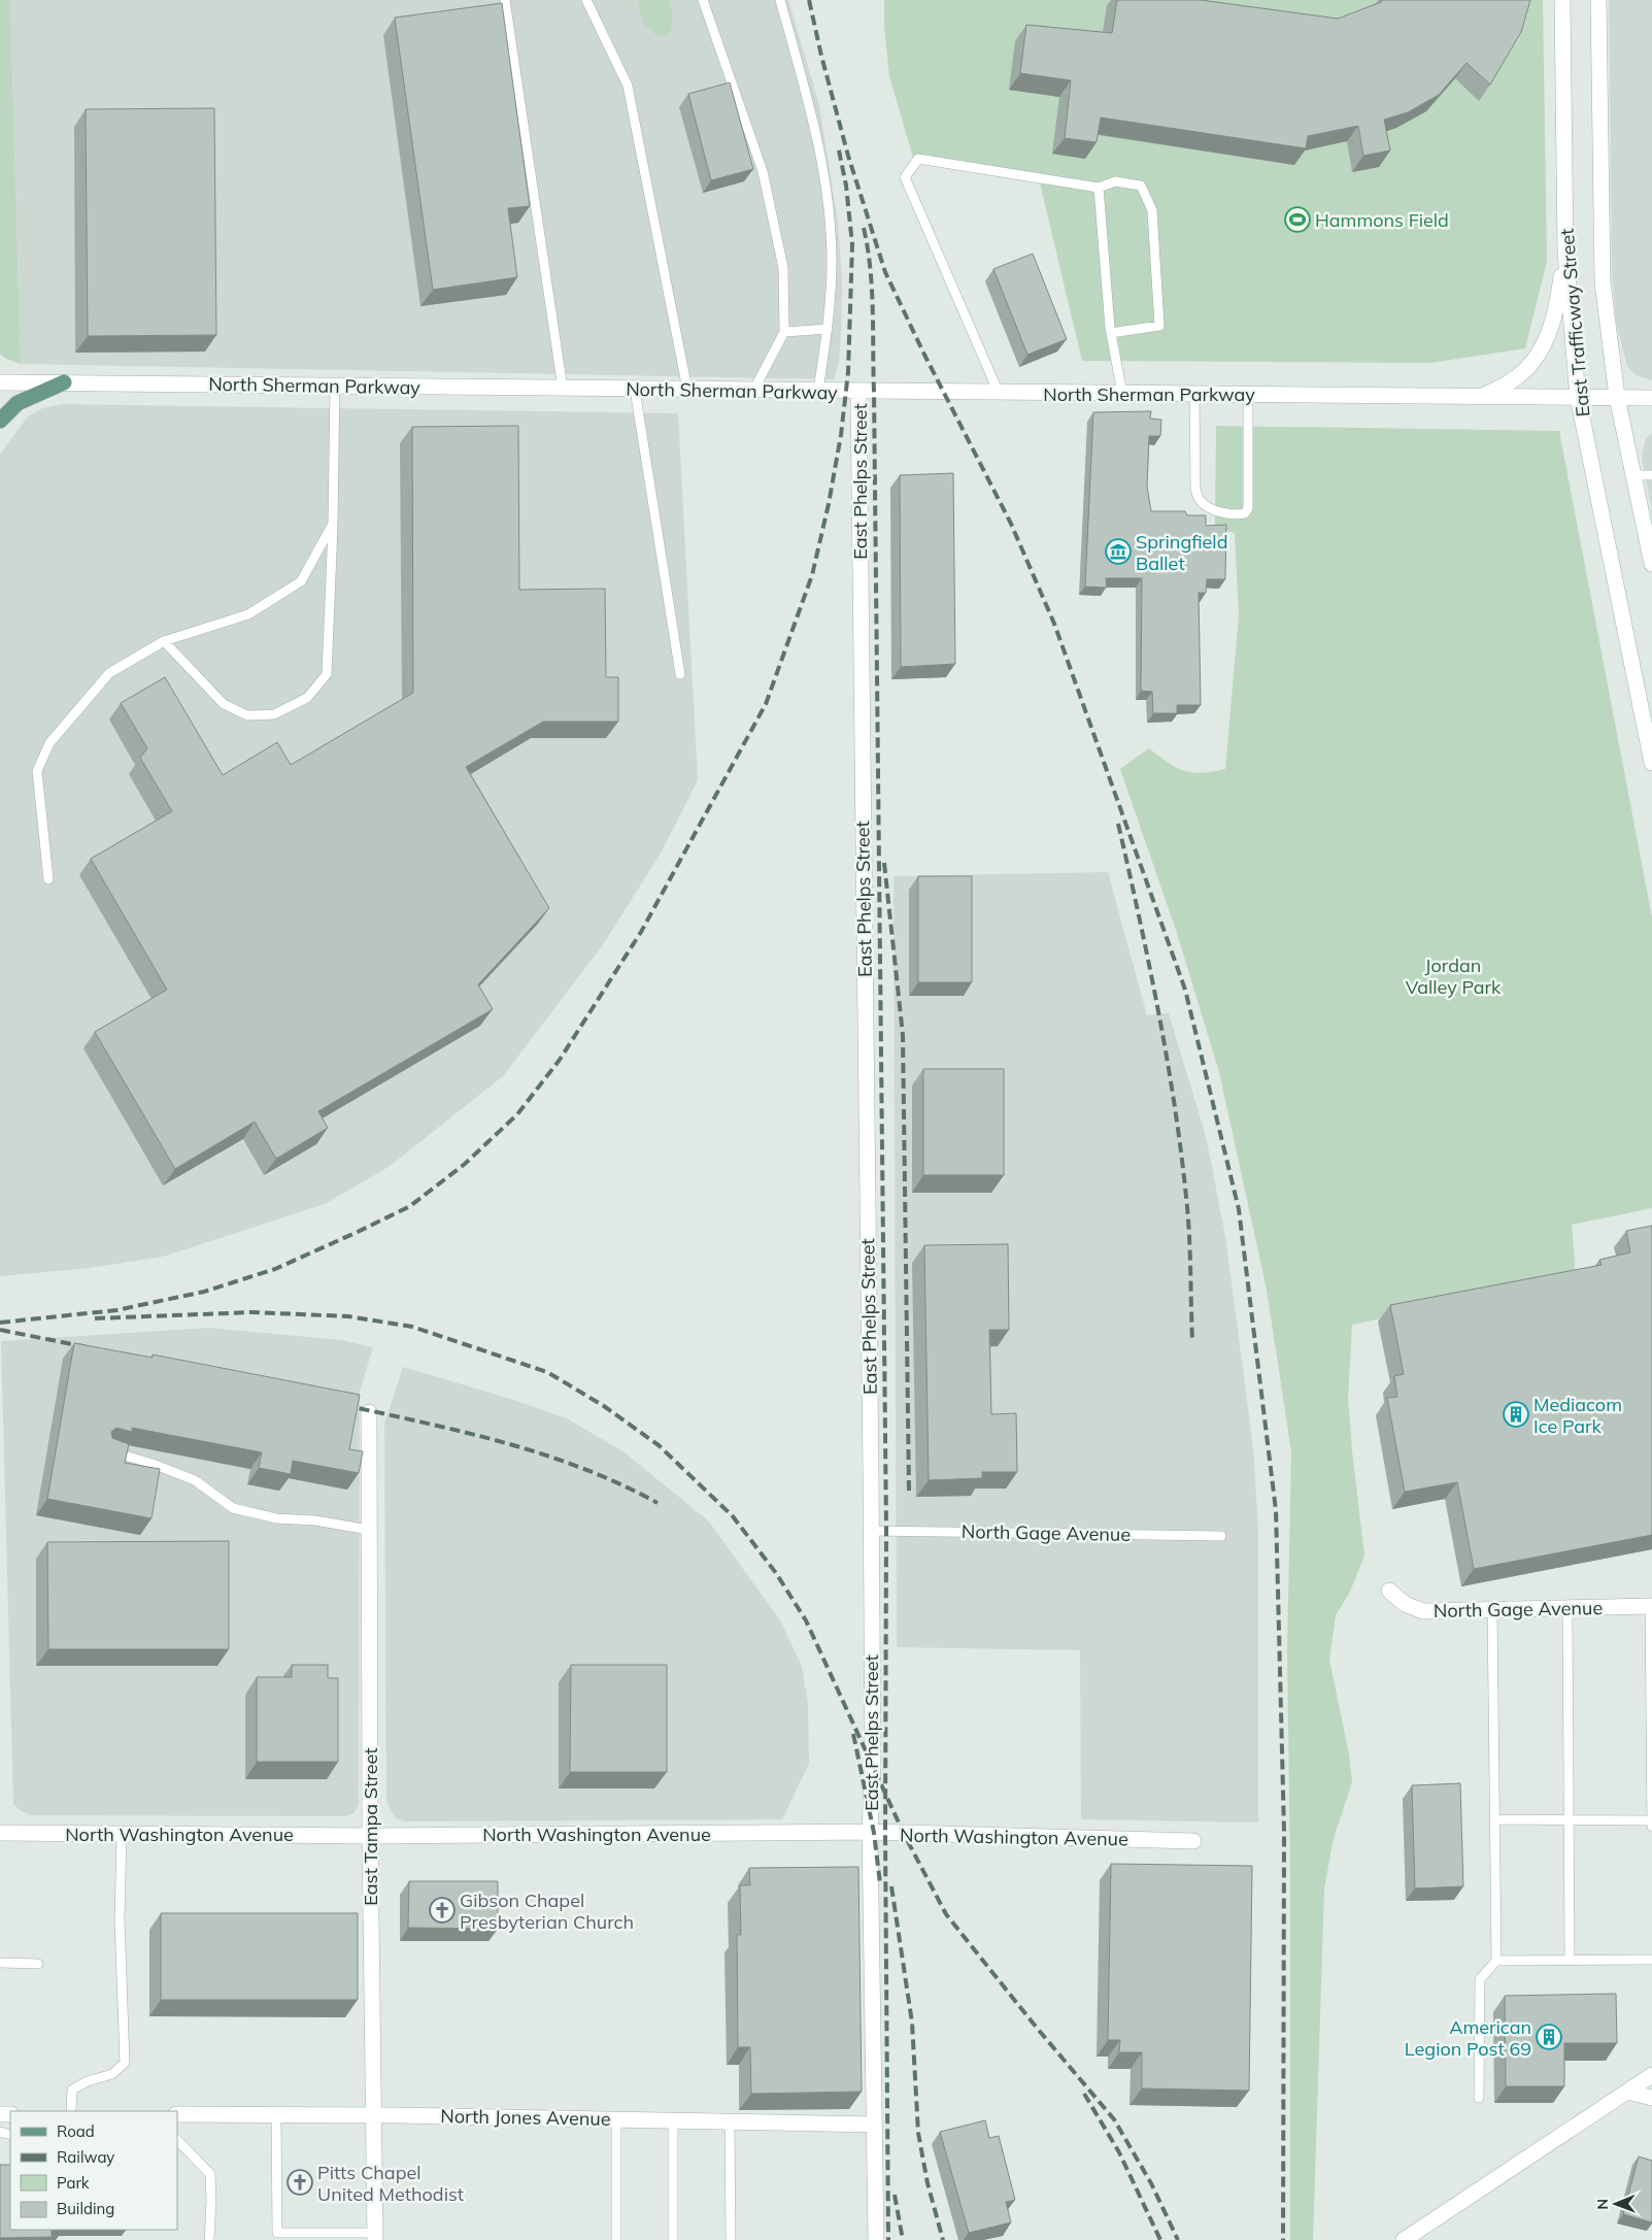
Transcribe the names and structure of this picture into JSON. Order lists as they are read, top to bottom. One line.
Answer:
{"streets":{"street":["East Trafficway Street","North Sherman Parkway","East Phelps Street","North Gage Avenue","East Tampa Street","North Washington Avenue","North Jones Avenue"]},"crossings":[["East Trafficway Street","North Sherman Parkway"],["North Sherman Parkway","East Phelps Street"],["East Phelps Street","North Gage Avenue"],["East Phelps Street","North Washington Avenue"],["East Phelps Street","North Jones Avenue"],["East Tampa Street","North Washington Avenue"],["East Tampa Street","North Jones Avenue"]],"parks":["Jordan Valley Park"],"places":{"sports":["Hammons Field"],"museum":["Springfield Ballet"],"building":["Mediacom Ice Park","American Legion Post 69"],"church":["Gibson Chapel Presbyterian Church","Pitts Chapel United Methodist"]},"legend":["Road","Railway","Park","Building"],"north":"left"}
